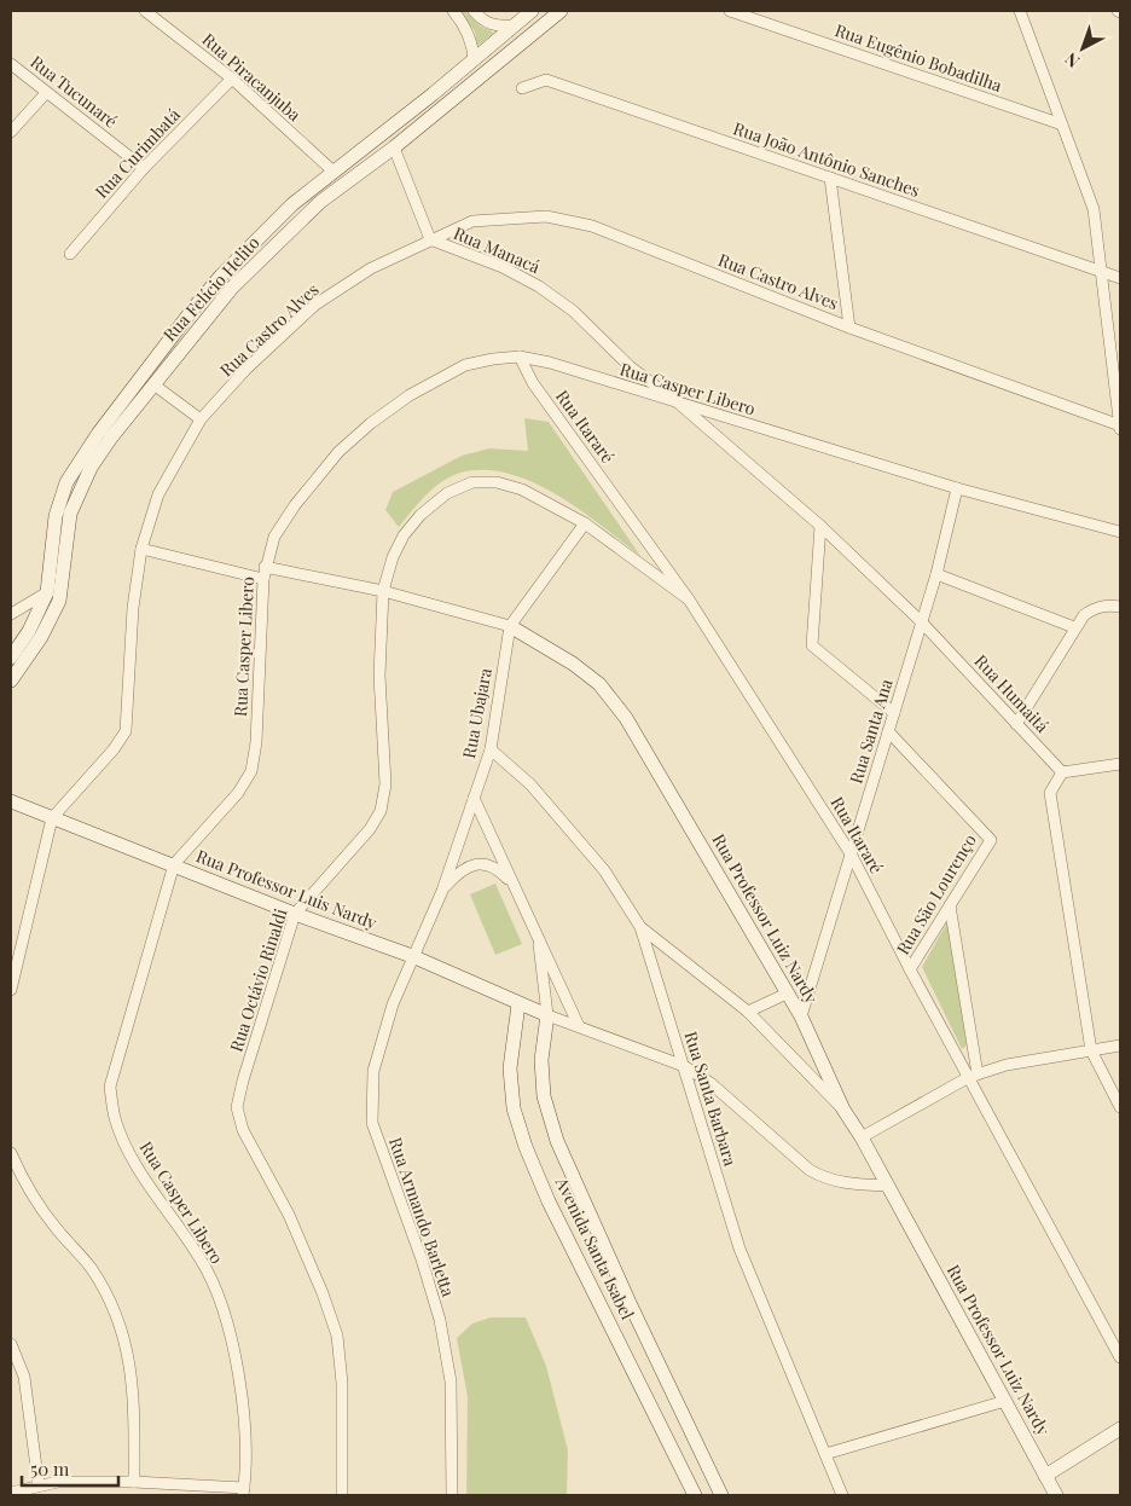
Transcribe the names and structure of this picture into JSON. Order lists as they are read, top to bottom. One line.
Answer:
{"streets":{"main road":["Rua Felício Helito","Rua Professor Luis Nardy","Rua Professor Luiz Nardy","Avenida Santa Isabel"],"street":["Rua Eugênio Bobadilha","Rua Piracanjuba","Rua Tucunaré","Rua Curimbatá","Rua João Antônio Sanches","Rua Manacá","Rua Castro Alves","Rua Casper Libero","Rua Itararé","Rua Humaitá","Rua Ubajara","Rua Santa Ana","Rua São Lourenço","Rua Octávio Rinaldi","Rua Santa Barbara","Rua Armando Barletta"]},"crossings":[["Rua Piracanjuba","Rua Curimbatá"],["Rua Piracanjuba","Rua Felício Helito"],["Rua Tucunaré","Rua Curimbatá"],["Rua Manacá","Rua Castro Alves"],["Rua Manacá","Rua Felício Helito"],["Rua Manacá","Rua Casper Libero"],["Rua Manacá","Rua Humaitá"],["Rua Castro Alves","Rua Professor Luis Nardy"],["Rua Castro Alves","Rua Professor Luiz Nardy"],["Rua Casper Libero","Rua Itararé"],["Rua Casper Libero","Rua Humaitá"],["Rua Casper Libero","Rua Santa Ana"],["Rua Casper Libero","Rua Professor Luis Nardy"],["Rua Casper Libero","Rua Professor Luiz Nardy"],["Rua Itararé","Rua Santa Ana"],["Rua Itararé","Rua São Lourenço"],["Rua Itararé","Rua Octávio Rinaldi"],["Rua Humaitá","Rua Santa Ana"],["Rua Ubajara","Rua Professor Luis Nardy"],["Rua Ubajara","Rua Professor Luiz Nardy"],["Rua Ubajara","Rua Octávio Rinaldi"],["Rua Ubajara","Rua Santa Barbara"],["Rua Ubajara","Rua Armando Barletta"],["Rua Santa Ana","Rua São Lourenço"],["Rua Santa Ana","Rua Professor Luiz Nardy"],["Rua Professor Luis Nardy","Rua Octávio Rinaldi"],["Rua Professor Luis Nardy","Rua Armando Barletta"],["Rua Professor Luis Nardy","Avenida Santa Isabel"],["Rua Professor Luiz Nardy","Rua Octávio Rinaldi"]],"scale_bar":"50 m","north":"bottom left"}
